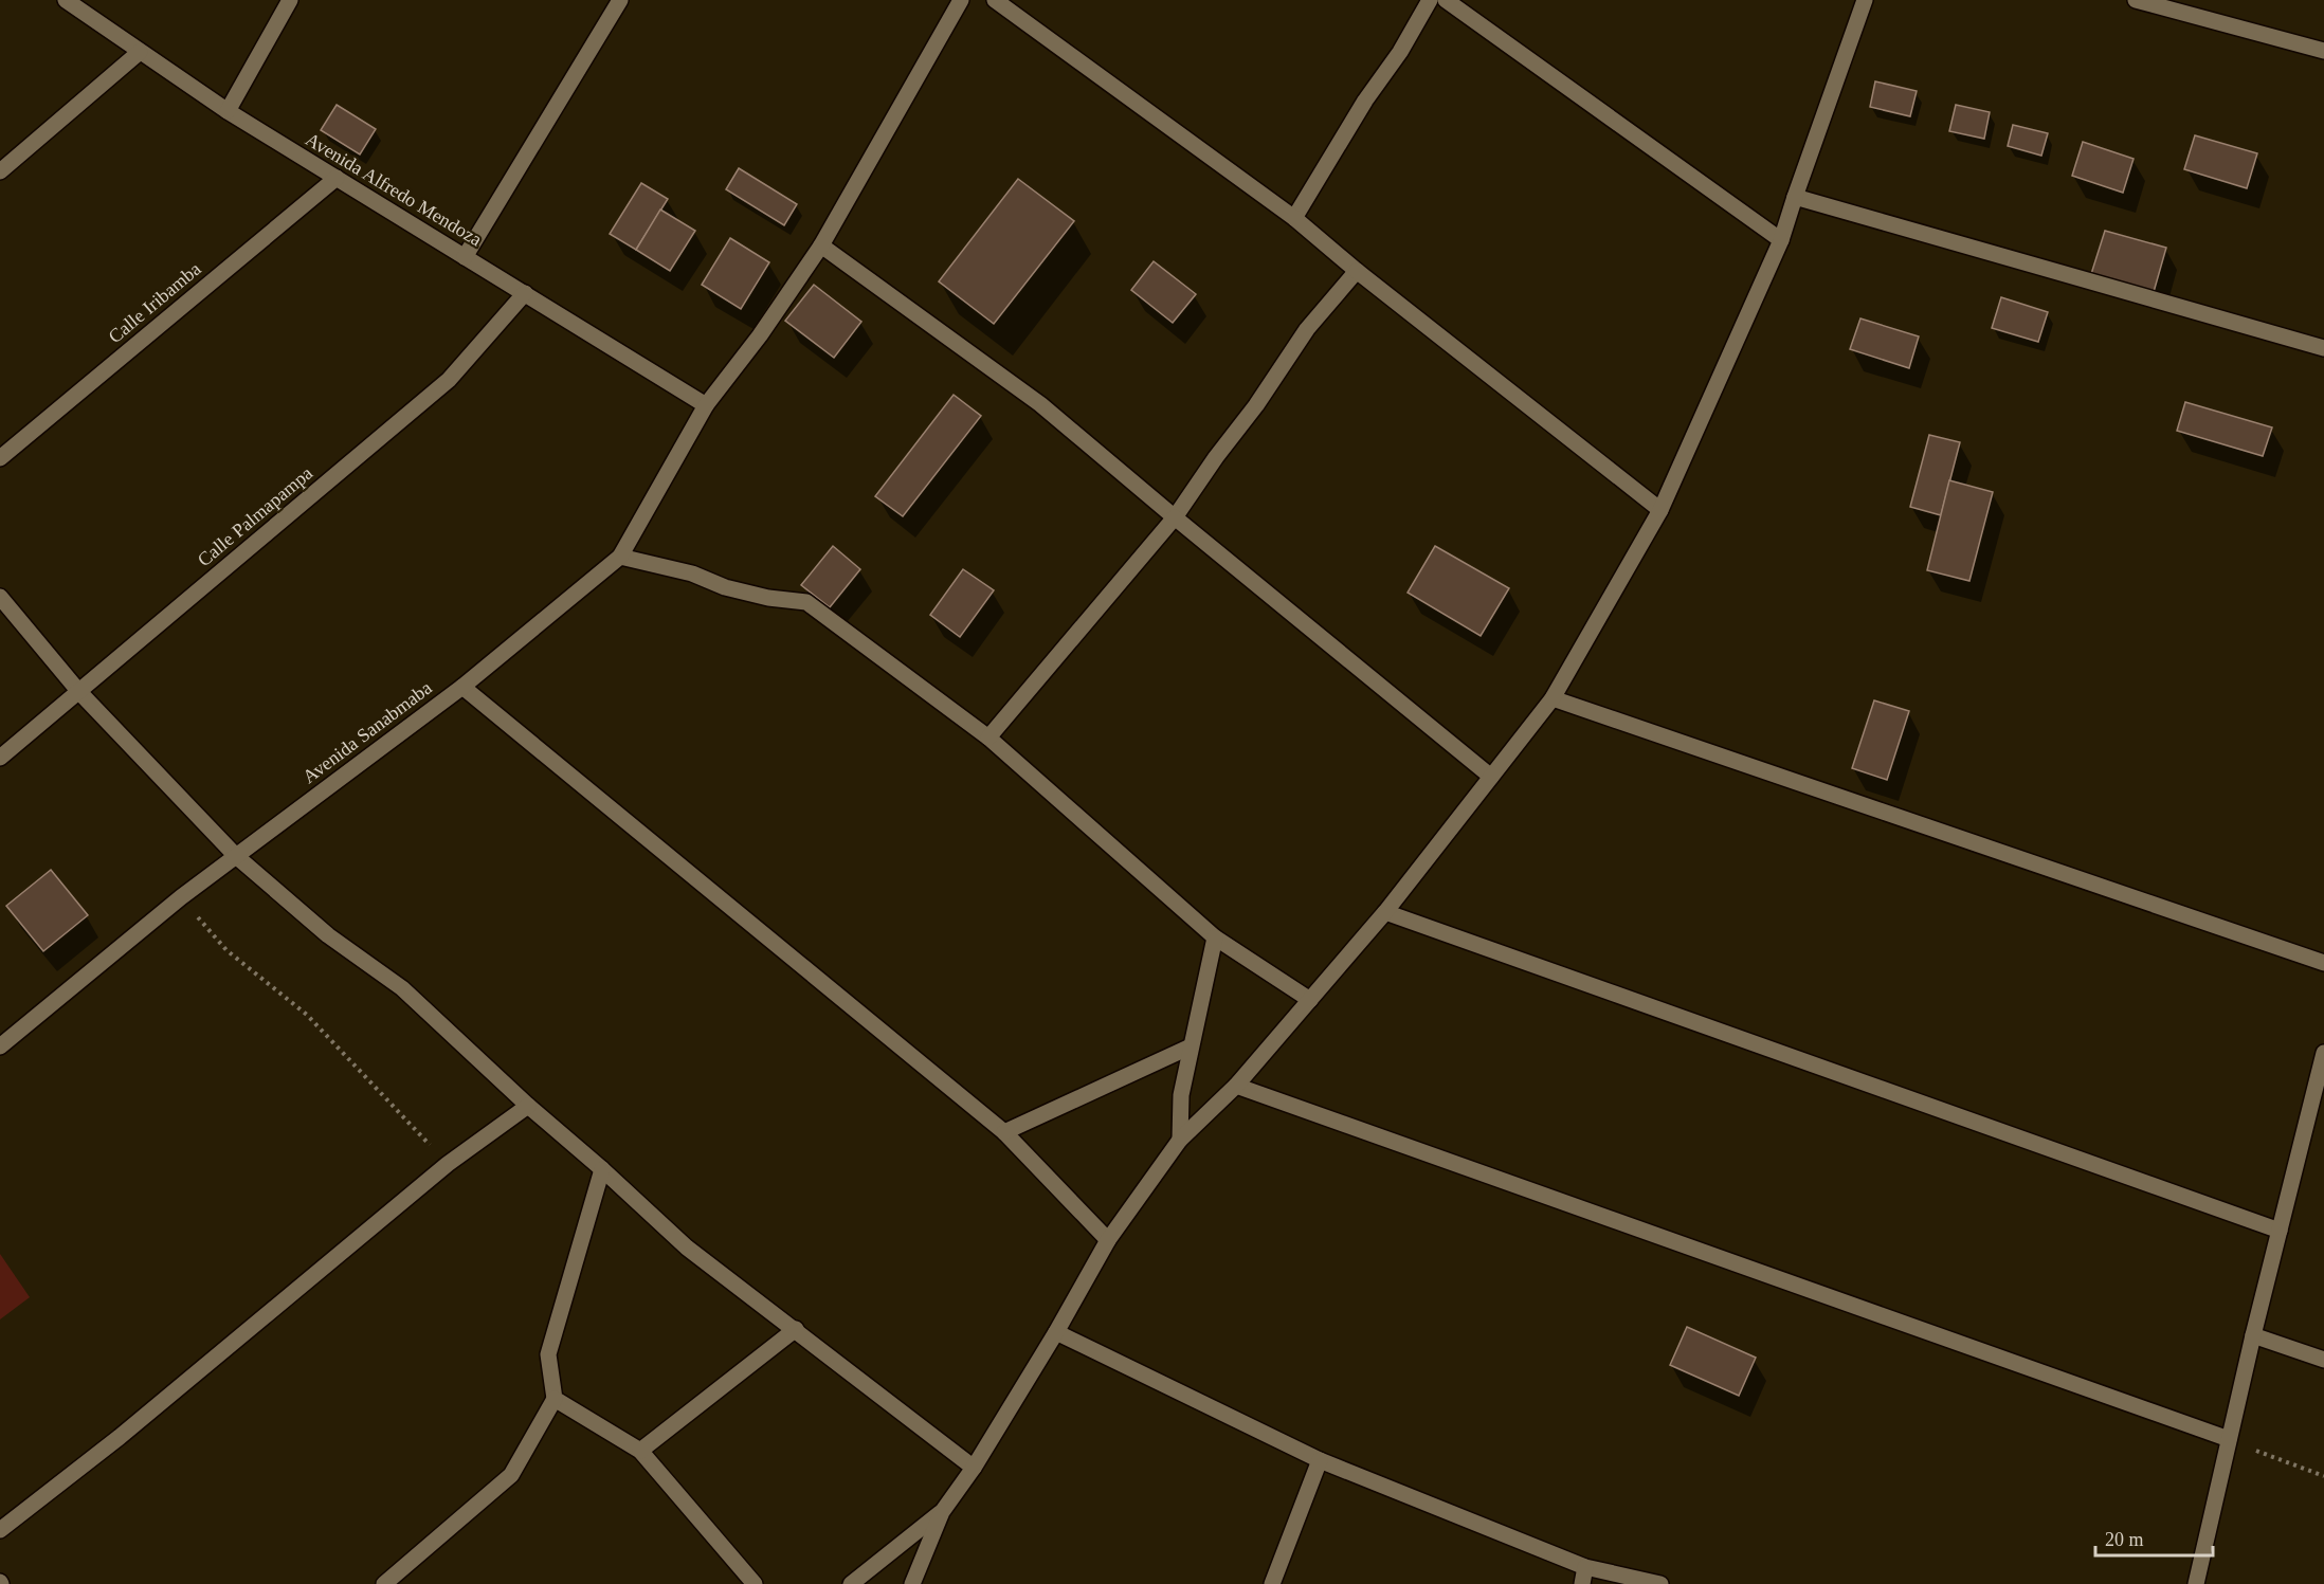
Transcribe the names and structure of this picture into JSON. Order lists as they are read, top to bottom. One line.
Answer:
{"streets":{"street":["Avenida Alfredo Mendoza","Calle Iribamba","Calle Palmapampa","Avenida Sanabmaba"]},"crossings":[["Avenida Alfredo Mendoza","Calle Iribamba"],["Avenida Alfredo Mendoza","Calle Palmapampa"],["Avenida Alfredo Mendoza","Avenida Sanabmaba"]],"scale_bar":"20 m"}
